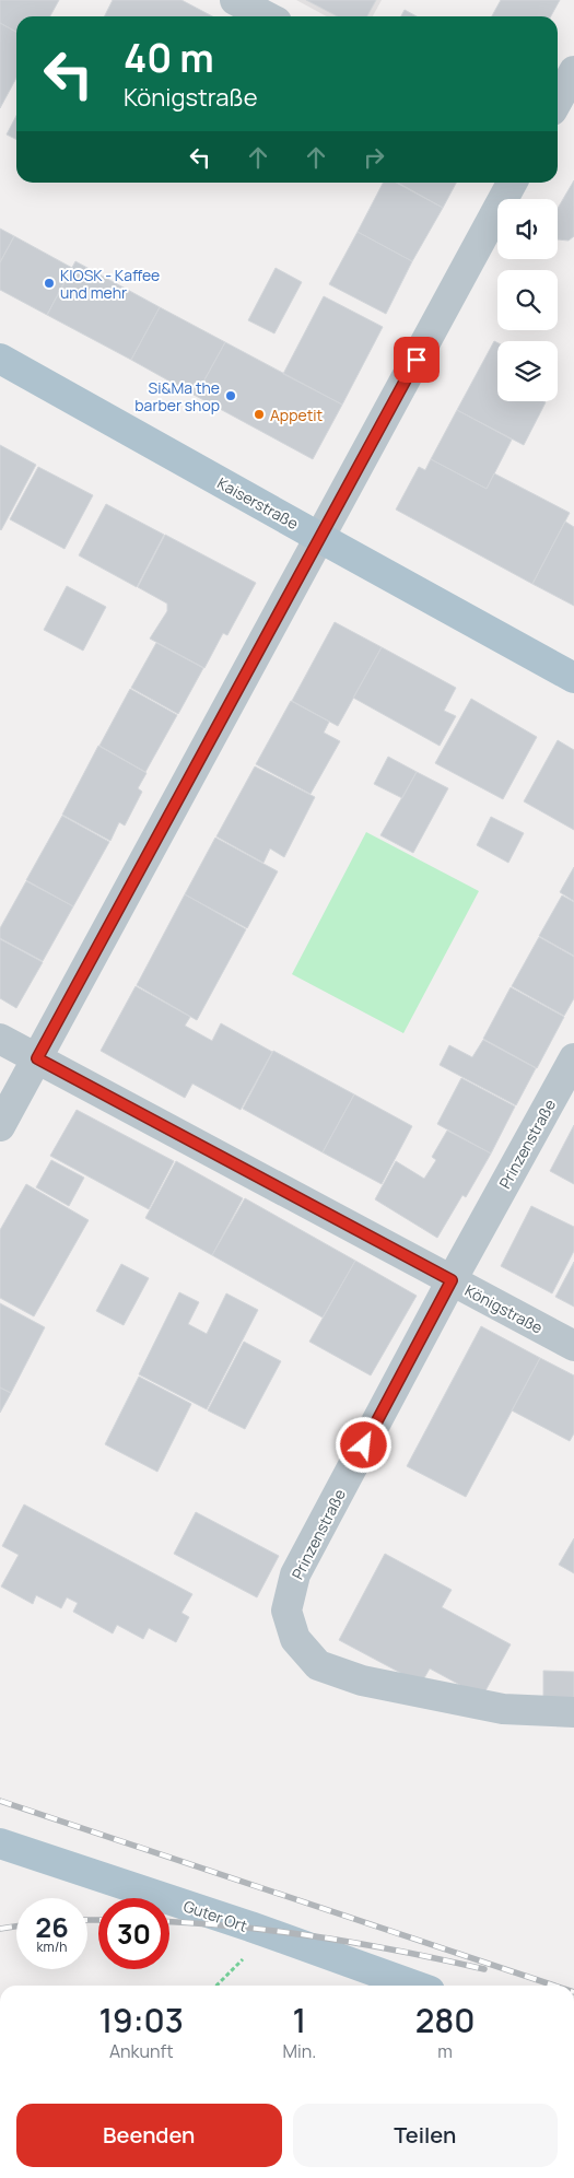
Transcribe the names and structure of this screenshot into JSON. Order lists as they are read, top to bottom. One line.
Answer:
{"streets":{"main road":["Kaiserstraße","Guter Ort"],"street":["Prinzenstraße","Königstraße"]},"crossings":[["Prinzenstraße","Königstraße"]],"places":["KIOSK - Kaffee und mehr","Si&Ma the barber shop","Appetit"],"page":{"turn":["40 m","Königstraße"],"speed":"26 km/h","limit":"30","eta":["19:03","Ankunft","1","Min.","280","m"],"buttons":["Beenden","Teilen"]}}
